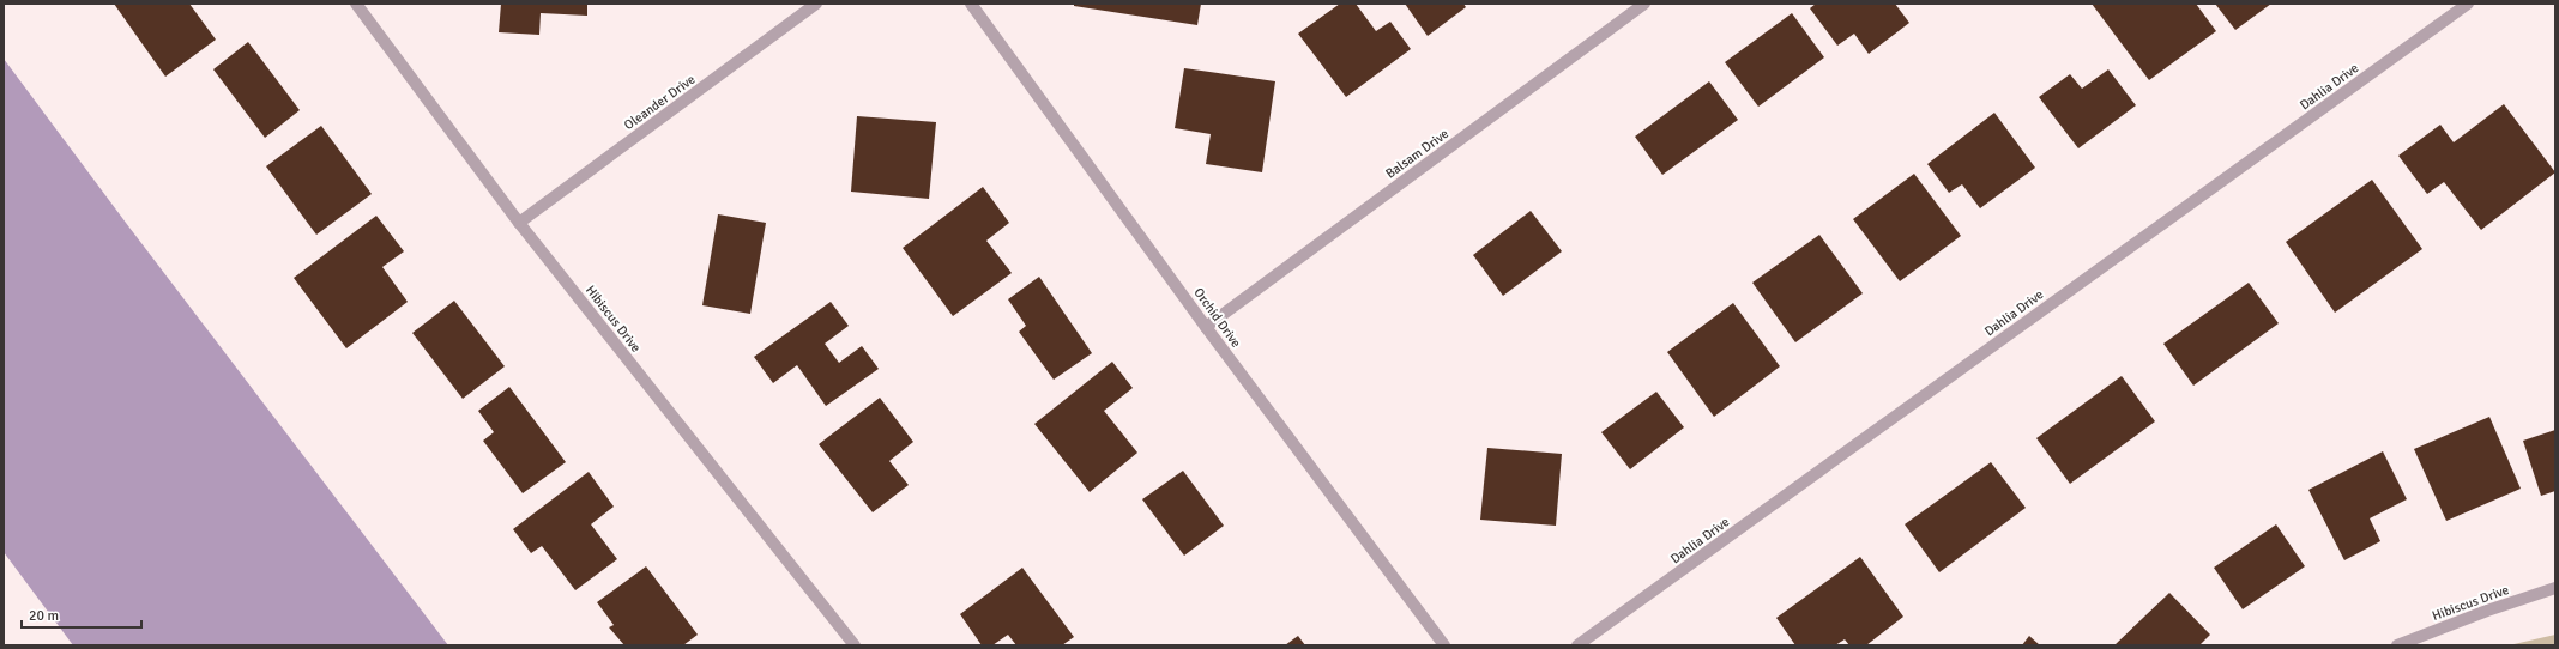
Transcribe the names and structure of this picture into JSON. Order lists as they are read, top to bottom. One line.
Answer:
{"streets":{"street":["Dahlia Drive","Oleander Drive","Balsam Drive","Orchid Drive","Hibiscus Drive"]},"crossings":[["Oleander Drive","Hibiscus Drive"],["Balsam Drive","Orchid Drive"]],"scale_bar":"20 m"}
